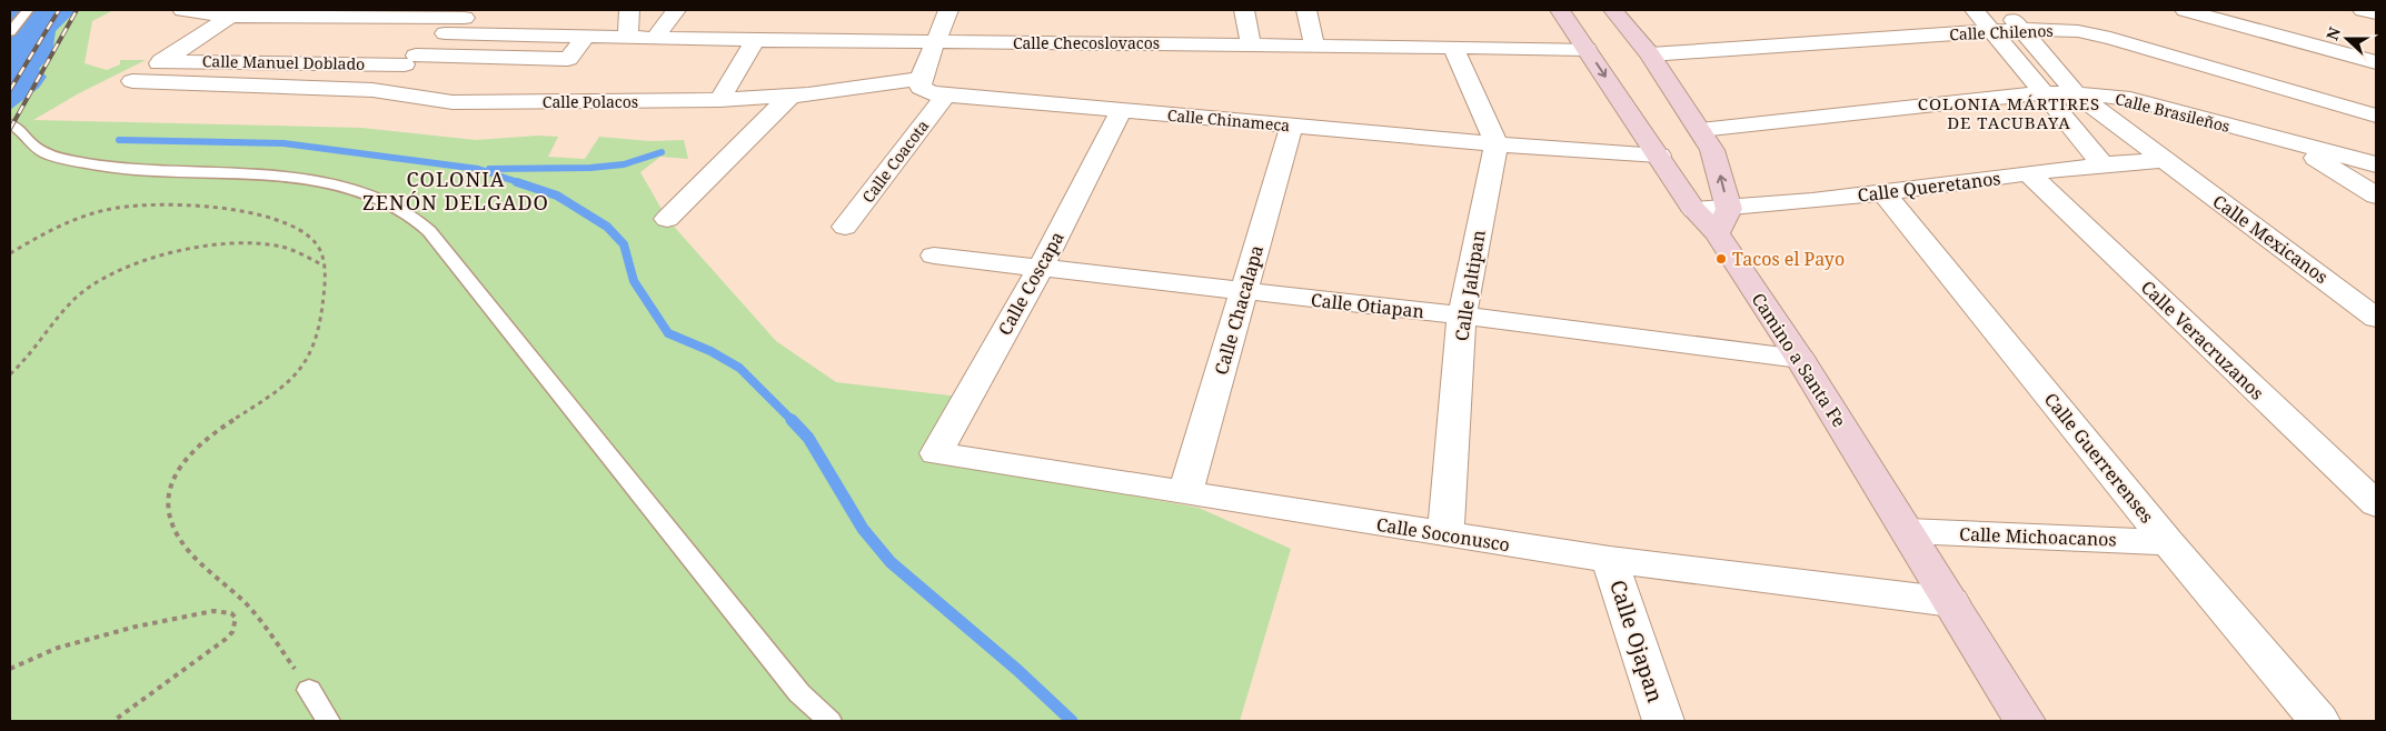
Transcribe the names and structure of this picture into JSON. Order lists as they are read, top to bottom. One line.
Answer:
{"streets":{"main road":["Camino a Santa Fe"],"street":["Calle Chilenos","Calle Checoslovacos","Calle Manuel Doblado","Calle Polacos","Calle Brasileños","Calle Chinameca","Calle Coacota","Calle Queretanos","Calle Mexicanos","Calle Coscapa","Calle Jaltipan","Calle Otiapan","Calle Chacalapa","Calle Veracruzanos","Calle Guerrerenses","Calle Soconusco","Calle Michoacanos","Calle Ojapan"]},"crossings":[["Calle Chilenos","Calle Mexicanos"],["Calle Chilenos","Camino a Santa Fe"],["Calle Checoslovacos","Calle Manuel Doblado"],["Calle Manuel Doblado","Calle Polacos"],["Calle Brasileños","Calle Mexicanos"],["Calle Brasileños","Camino a Santa Fe"],["Calle Chinameca","Calle Coacota"],["Calle Chinameca","Calle Coscapa"],["Calle Chinameca","Calle Jaltipan"],["Calle Chinameca","Calle Chacalapa"],["Calle Queretanos","Calle Mexicanos"],["Calle Queretanos","Calle Veracruzanos"],["Calle Queretanos","Camino a Santa Fe"],["Calle Queretanos","Calle Guerrerenses"],["Calle Coscapa","Calle Otiapan"],["Calle Coscapa","Calle Soconusco"],["Calle Jaltipan","Calle Otiapan"],["Calle Jaltipan","Calle Soconusco"],["Calle Otiapan","Calle Chacalapa"],["Calle Otiapan","Camino a Santa Fe"],["Calle Chacalapa","Calle Soconusco"],["Camino a Santa Fe","Calle Soconusco"],["Camino a Santa Fe","Calle Michoacanos"],["Calle Guerrerenses","Calle Michoacanos"],["Calle Soconusco","Calle Ojapan"]],"districts":["COLONIA MÁRTIRES DE TACUBAYA","COLONIA ZENÓN DELGADO"],"places":["Tacos el Payo"],"north":"left"}
